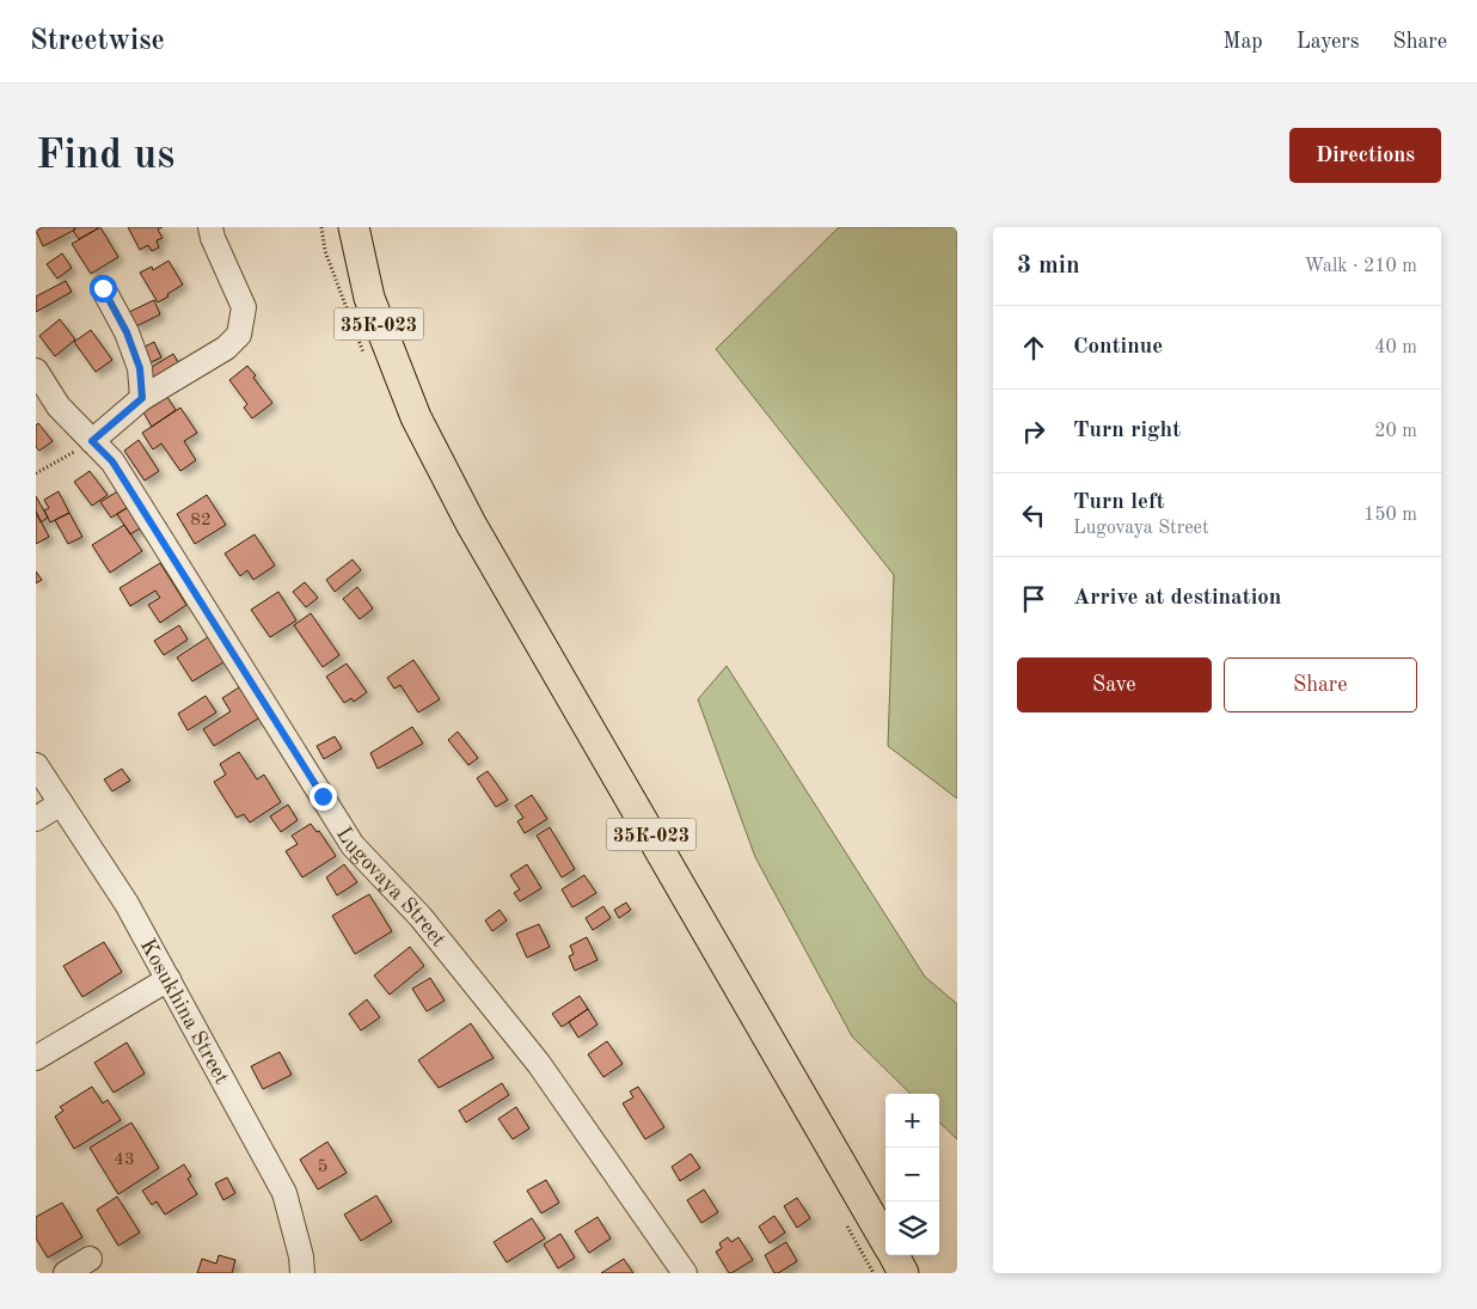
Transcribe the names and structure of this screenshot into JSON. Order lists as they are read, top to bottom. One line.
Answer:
{"streets":{"main road":["35К-023"],"street":["Lugovaya Street","Kosukhina Street"]},"house_numbers":["82","43","5"],"page":{"header":"Streetwise","nav":["Map","Layers","Share"],"buttons":["Directions",["Save","Share"]],"title":"Find us","heading":["3 min","Walk · 210 m"],"list":[["Continue","40 m"],["Turn right","20 m"],["Turn left","Lugovaya Street","150 m"],"Arrive at destination"],"map_buttons":["+","−"]}}
